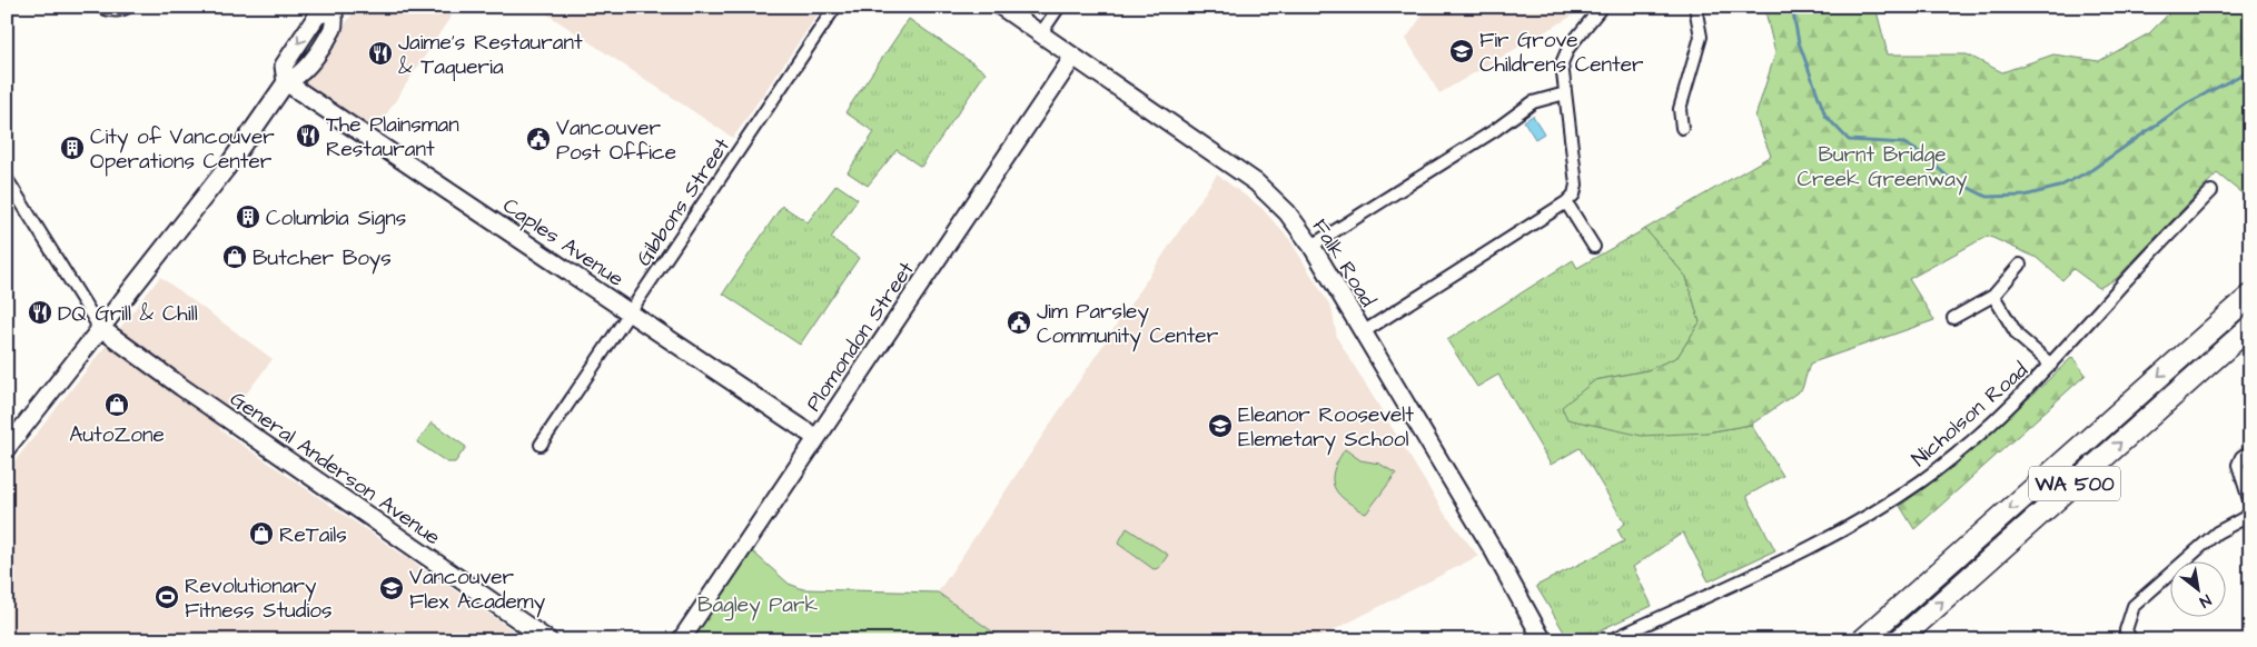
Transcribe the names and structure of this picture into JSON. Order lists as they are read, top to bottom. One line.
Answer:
{"streets":{"highway":["WA 500"],"street":["Gibbons Street","Caples Avenue","Falk Road","Plomondon Street","Nicholson Road","General Anderson Avenue"]},"crossings":[["Gibbons Street","Caples Avenue"],["Caples Avenue","Plomondon Street"],["Falk Road","Plomondon Street"]],"parks":["Burnt Bridge Creek Greenway","Bagley Park"],"places":{"school or university":["Fir Grove Childrens Center","Eleanor Roosevelt Elemetary School","Vancouver Flex Academy"],"restaurant":["Jaime's Restaurant & Taqueria","The Plainsman Restaurant","DQ Grill & Chill"],"public building":["Vancouver Post Office","Jim Parsley Community Center"],"building":["City of Vancouver Operations Center","Columbia Signs"],"shop":["Butcher Boys","AutoZone","ReTails"],"sports":["Revolutionary Fitness Studios"]},"north":"bottom right"}
